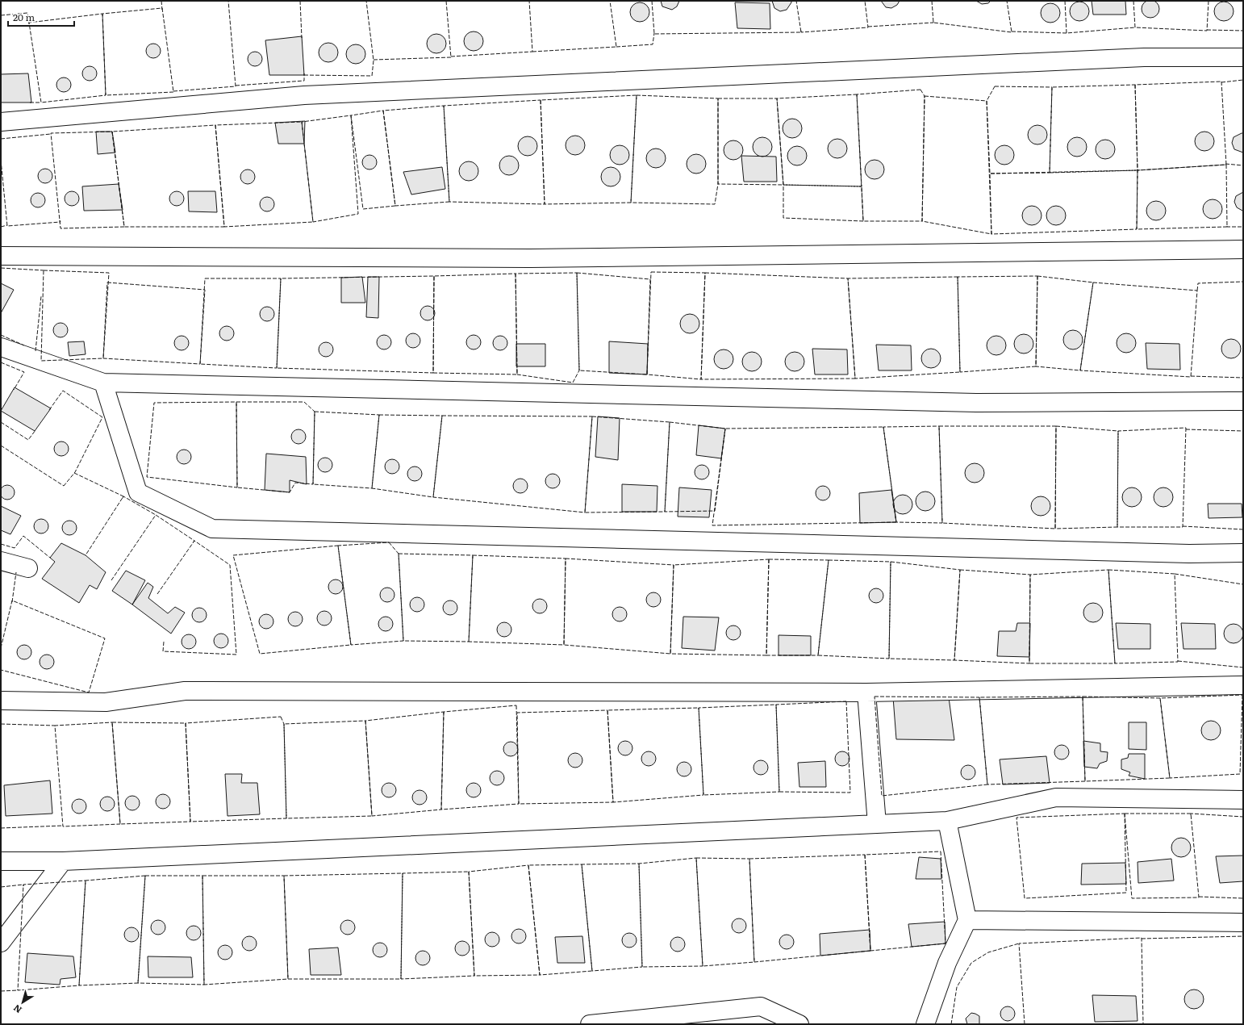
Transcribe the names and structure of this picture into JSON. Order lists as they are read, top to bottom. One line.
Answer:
{"scale_bar":"20 m","north":"bottom left"}
